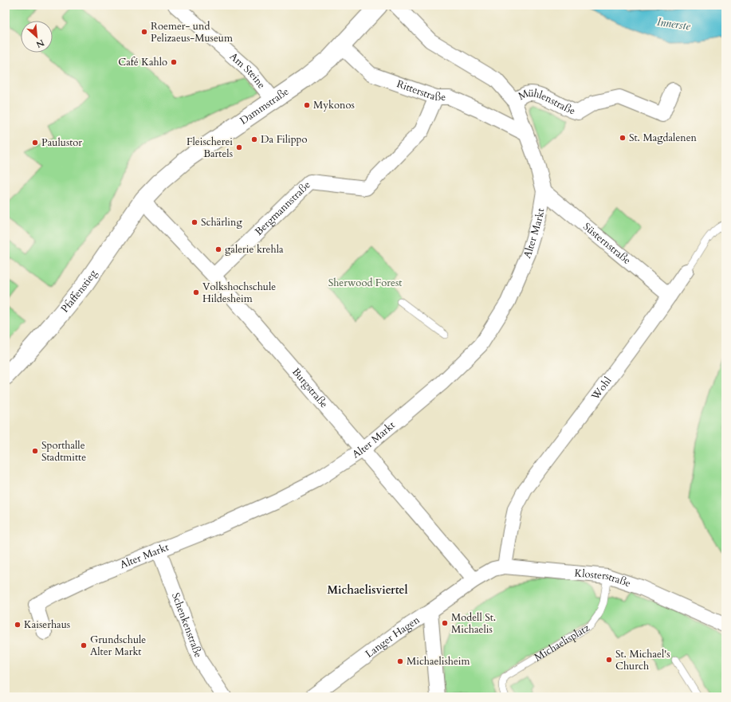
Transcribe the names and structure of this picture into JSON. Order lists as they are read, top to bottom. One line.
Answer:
{"streets":{"street":["Am Steine","Ritterstraße","Dammstraße","Mühlenstraße","Bergmannstraße","Alter Markt","Süsternstraße","Pfaffenstieg","Burgstraße","Wohl","Klosterstraße","Schenkenstraße","Langer Hagen"],"lane":["Michaelisplatz"]},"crossings":[["Am Steine","Dammstraße"],["Ritterstraße","Dammstraße"],["Ritterstraße","Bergmannstraße"],["Ritterstraße","Alter Markt"],["Dammstraße","Pfaffenstieg"],["Dammstraße","Burgstraße"],["Mühlenstraße","Alter Markt"],["Bergmannstraße","Burgstraße"],["Alter Markt","Süsternstraße"],["Alter Markt","Burgstraße"],["Alter Markt","Schenkenstraße"],["Süsternstraße","Wohl"],["Pfaffenstieg","Burgstraße"],["Burgstraße","Klosterstraße"],["Burgstraße","Langer Hagen"],["Wohl","Klosterstraße"],["Klosterstraße","Langer Hagen"],["Klosterstraße","Michaelisplatz"]],"districts":["Michaelisviertel"],"water":["Innerste"],"parks":["Sherwood Forest"],"places":["Roemer- und Pelizaeus-Museum","Café Kahlo","Mykonos","St. Magdalenen","Da Filippo","Paulustor","Fleischerei Bartels","Schärling","galerie krehla","Volkshochschule Hildesheim","Sporthalle Stadtmitte","Modell St. Michaelis","Kaiserhaus","Grundschule Alter Markt","St. Michael's Church","Michaelisheim"],"north":"bottom right"}
